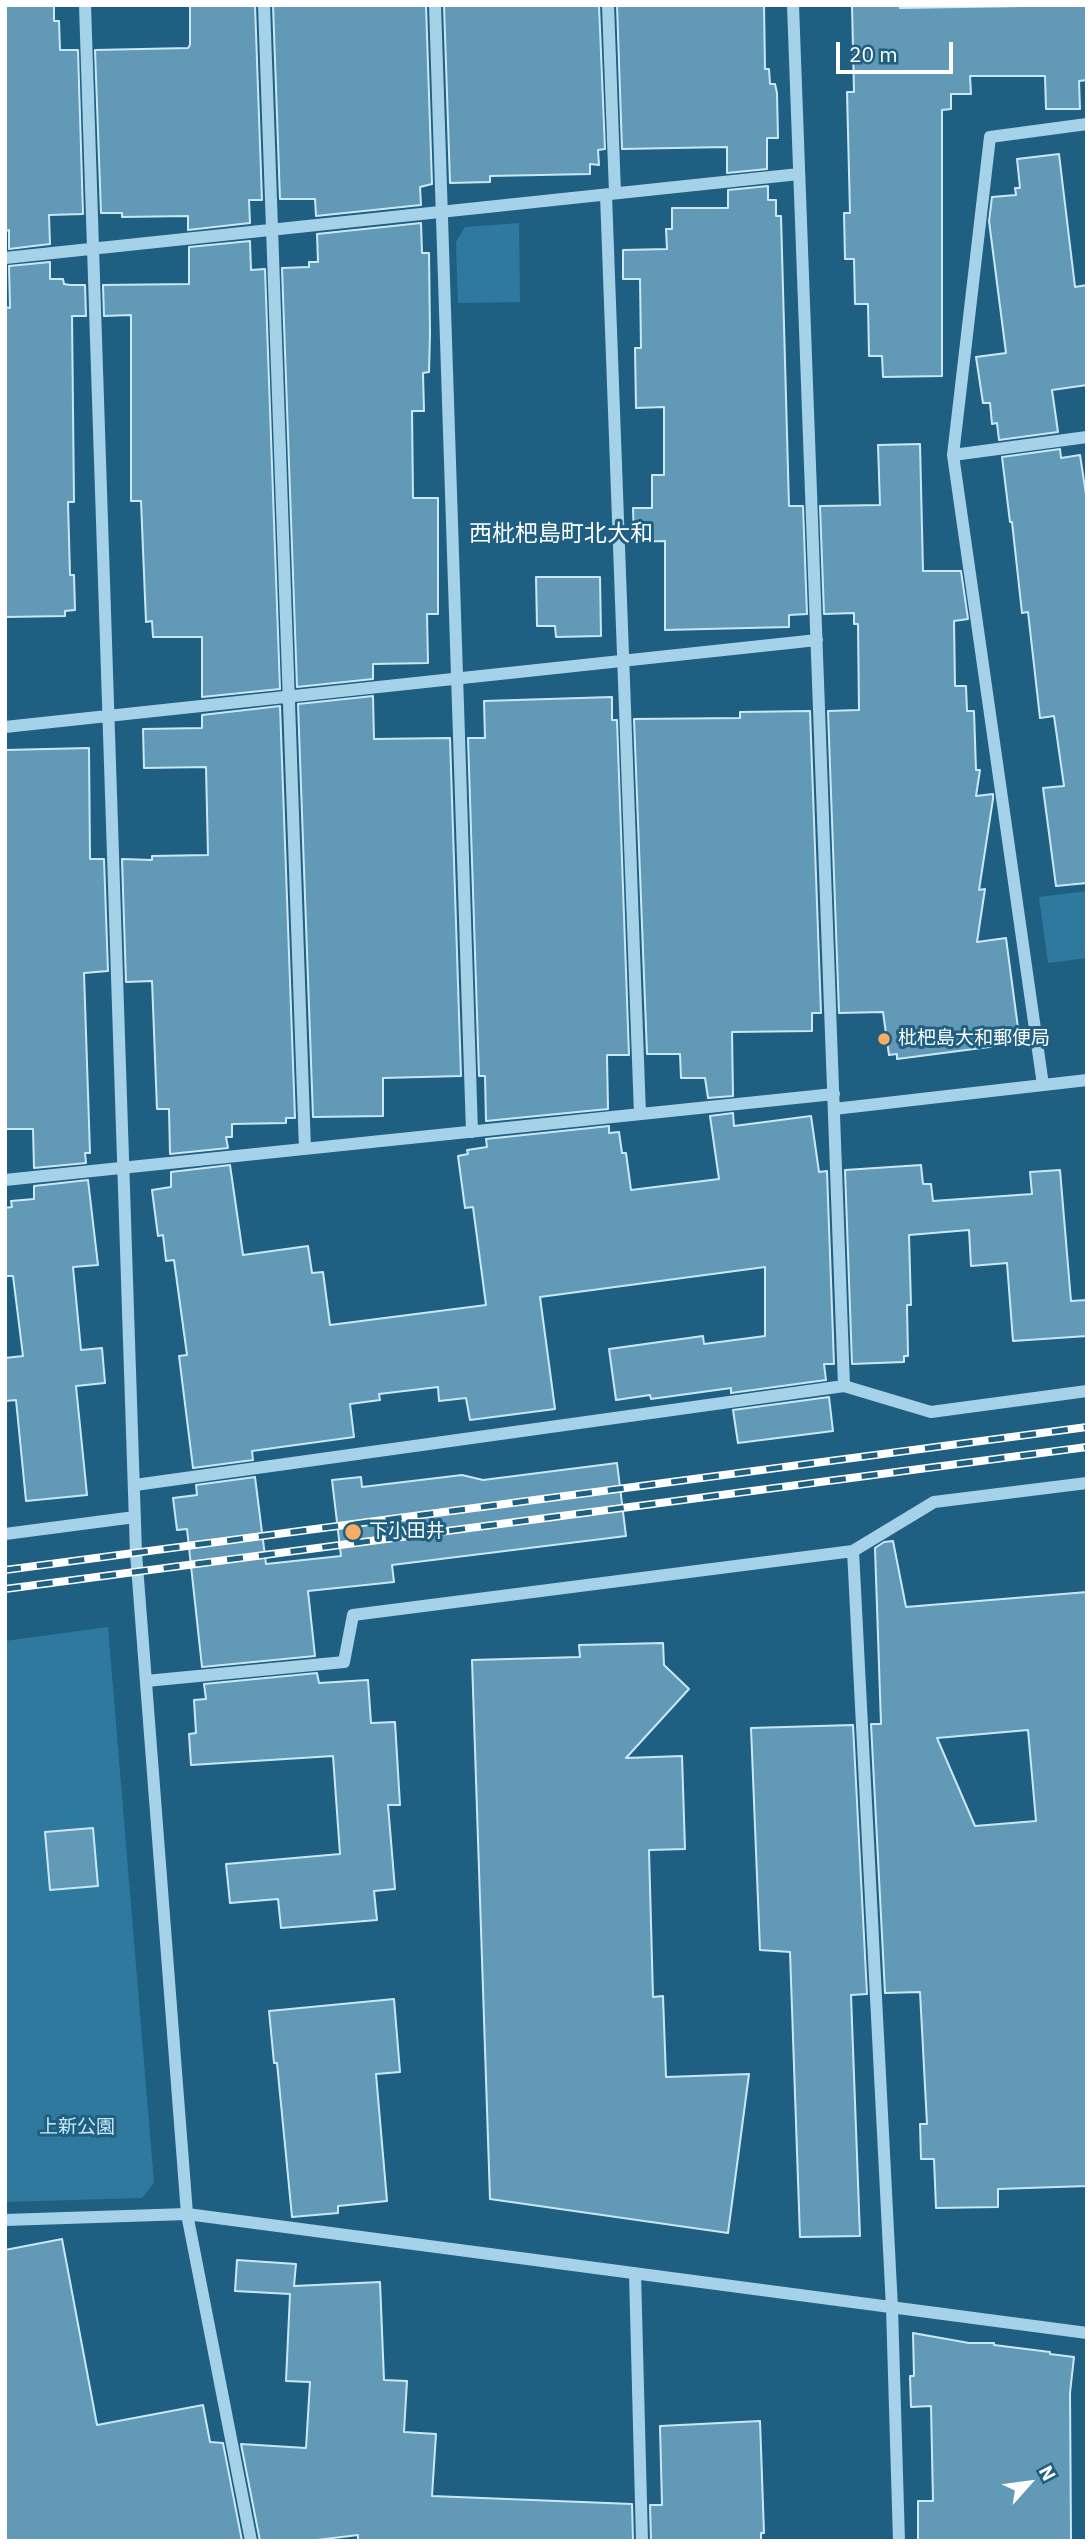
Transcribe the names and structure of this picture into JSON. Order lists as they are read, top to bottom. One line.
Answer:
{"districts":["西枇杷島町北大和"],"parks":["上新公園"],"places":["枇杷島大和郵便局","下小田井"],"scale_bar":"20 m","north":"top right"}
